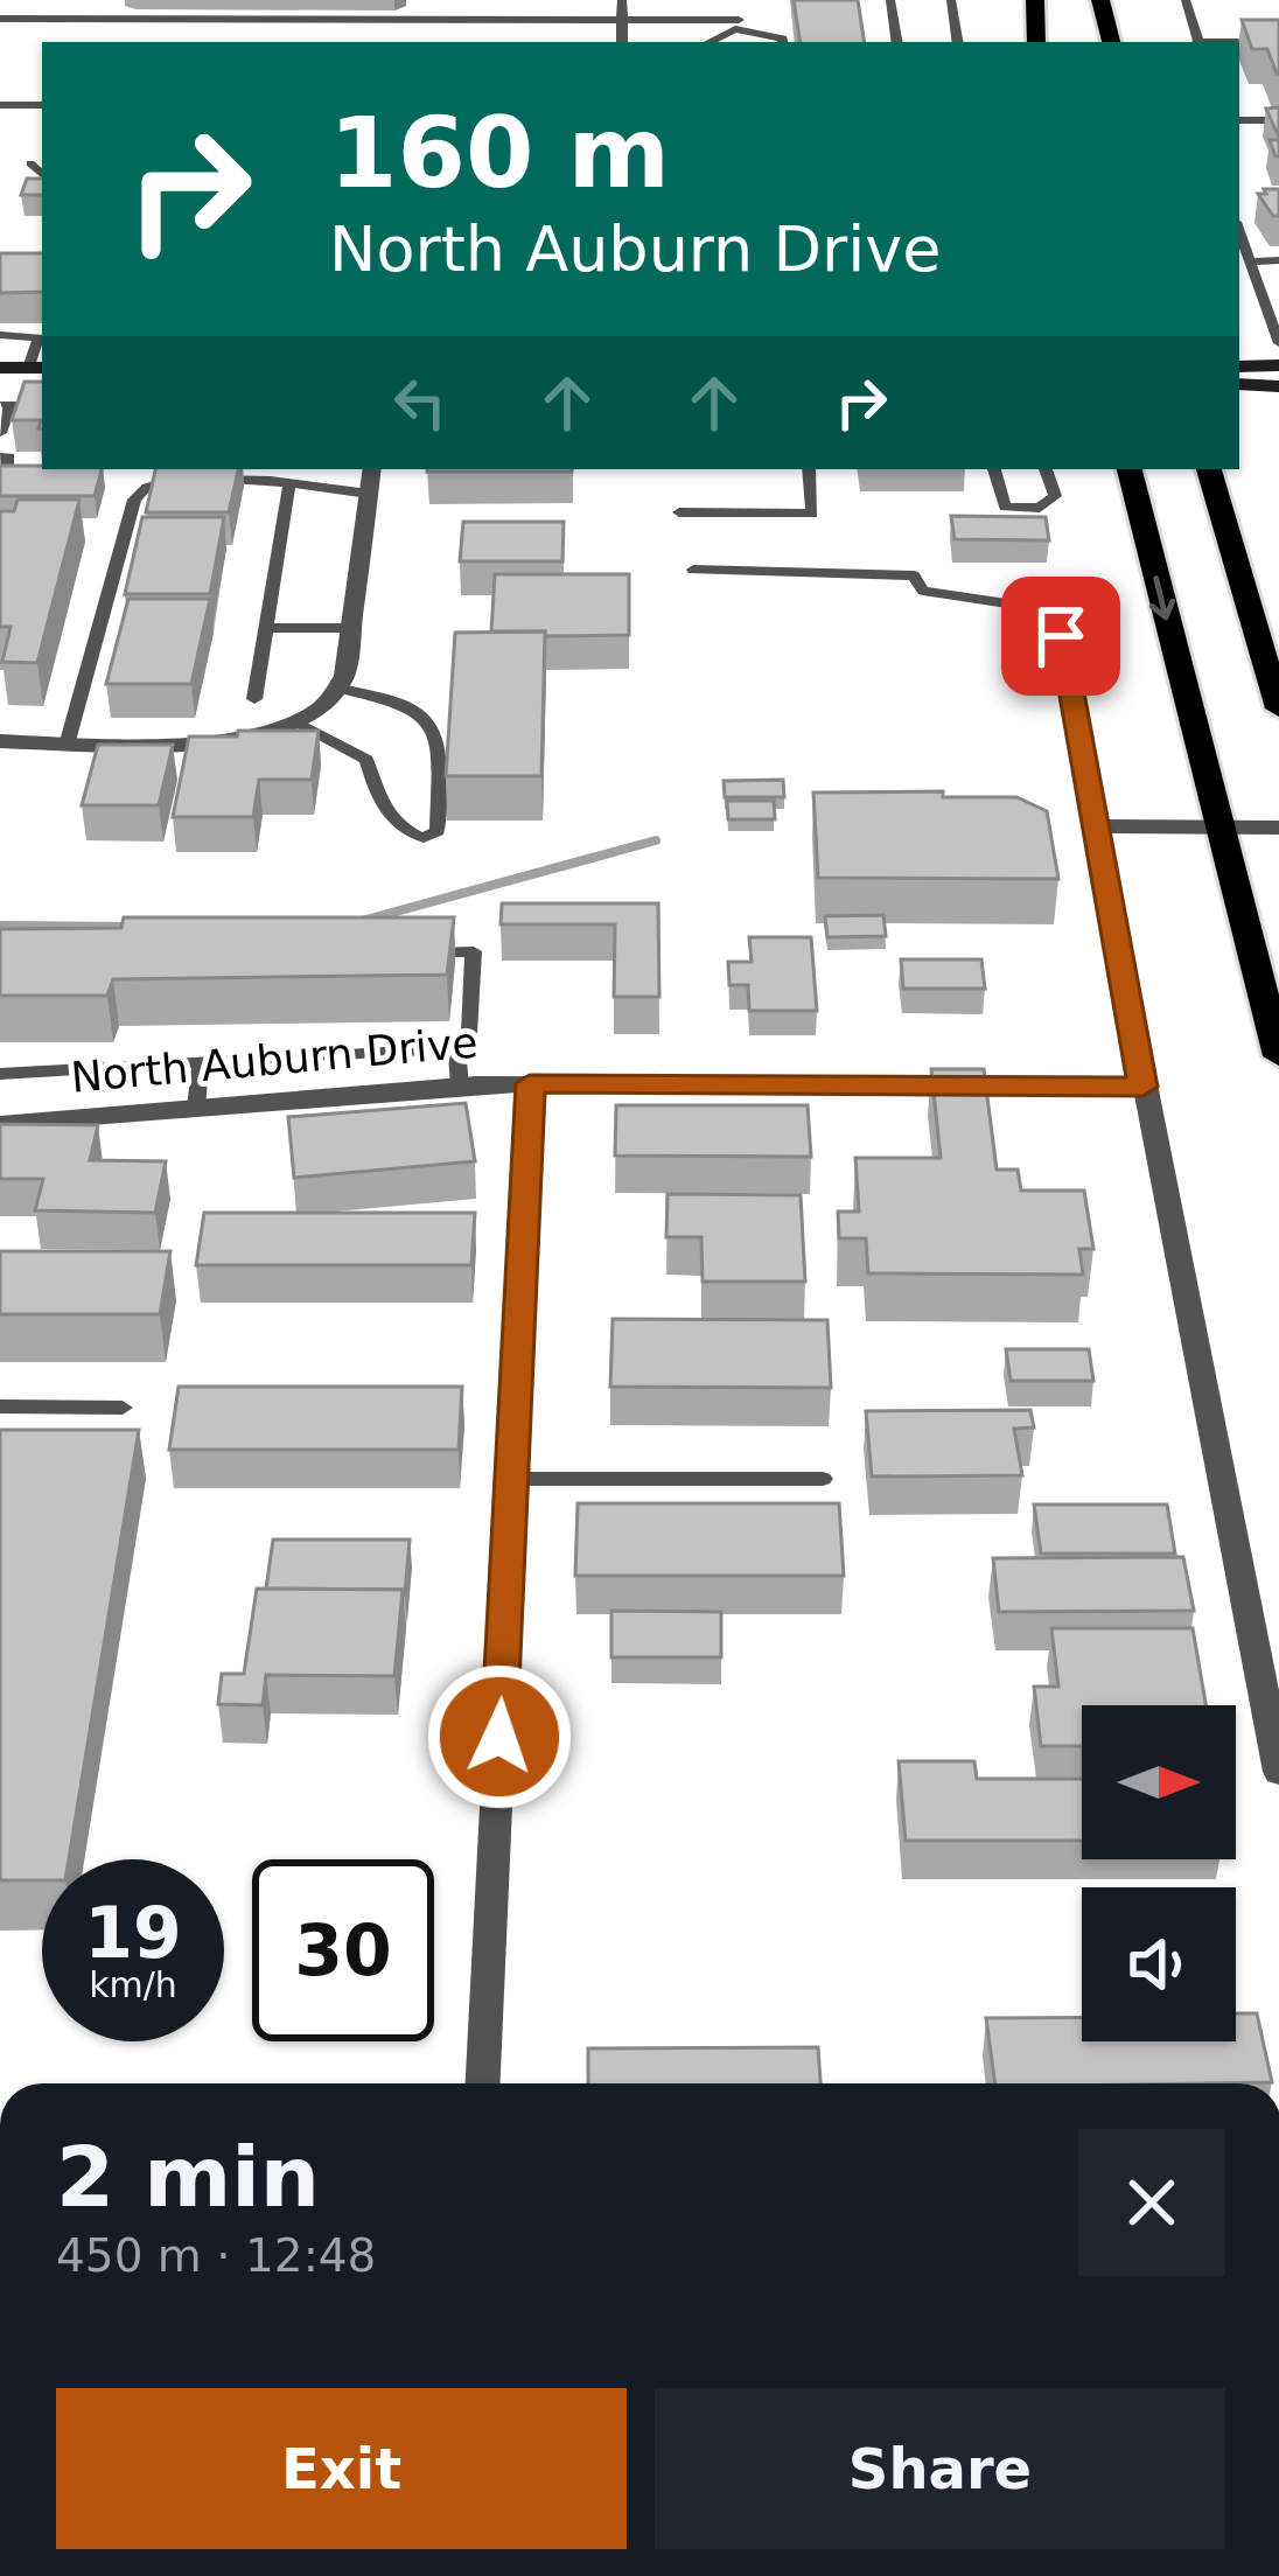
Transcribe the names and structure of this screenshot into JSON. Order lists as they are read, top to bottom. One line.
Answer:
{"streets":{"street":["North Auburn Drive"]},"north":"right","page":{"turn":["160 m","North Auburn Drive"],"speed":"19 km/h","limit":"30","heading":["2 min","450 m · 12:48"],"buttons":["Exit","Share"]}}
